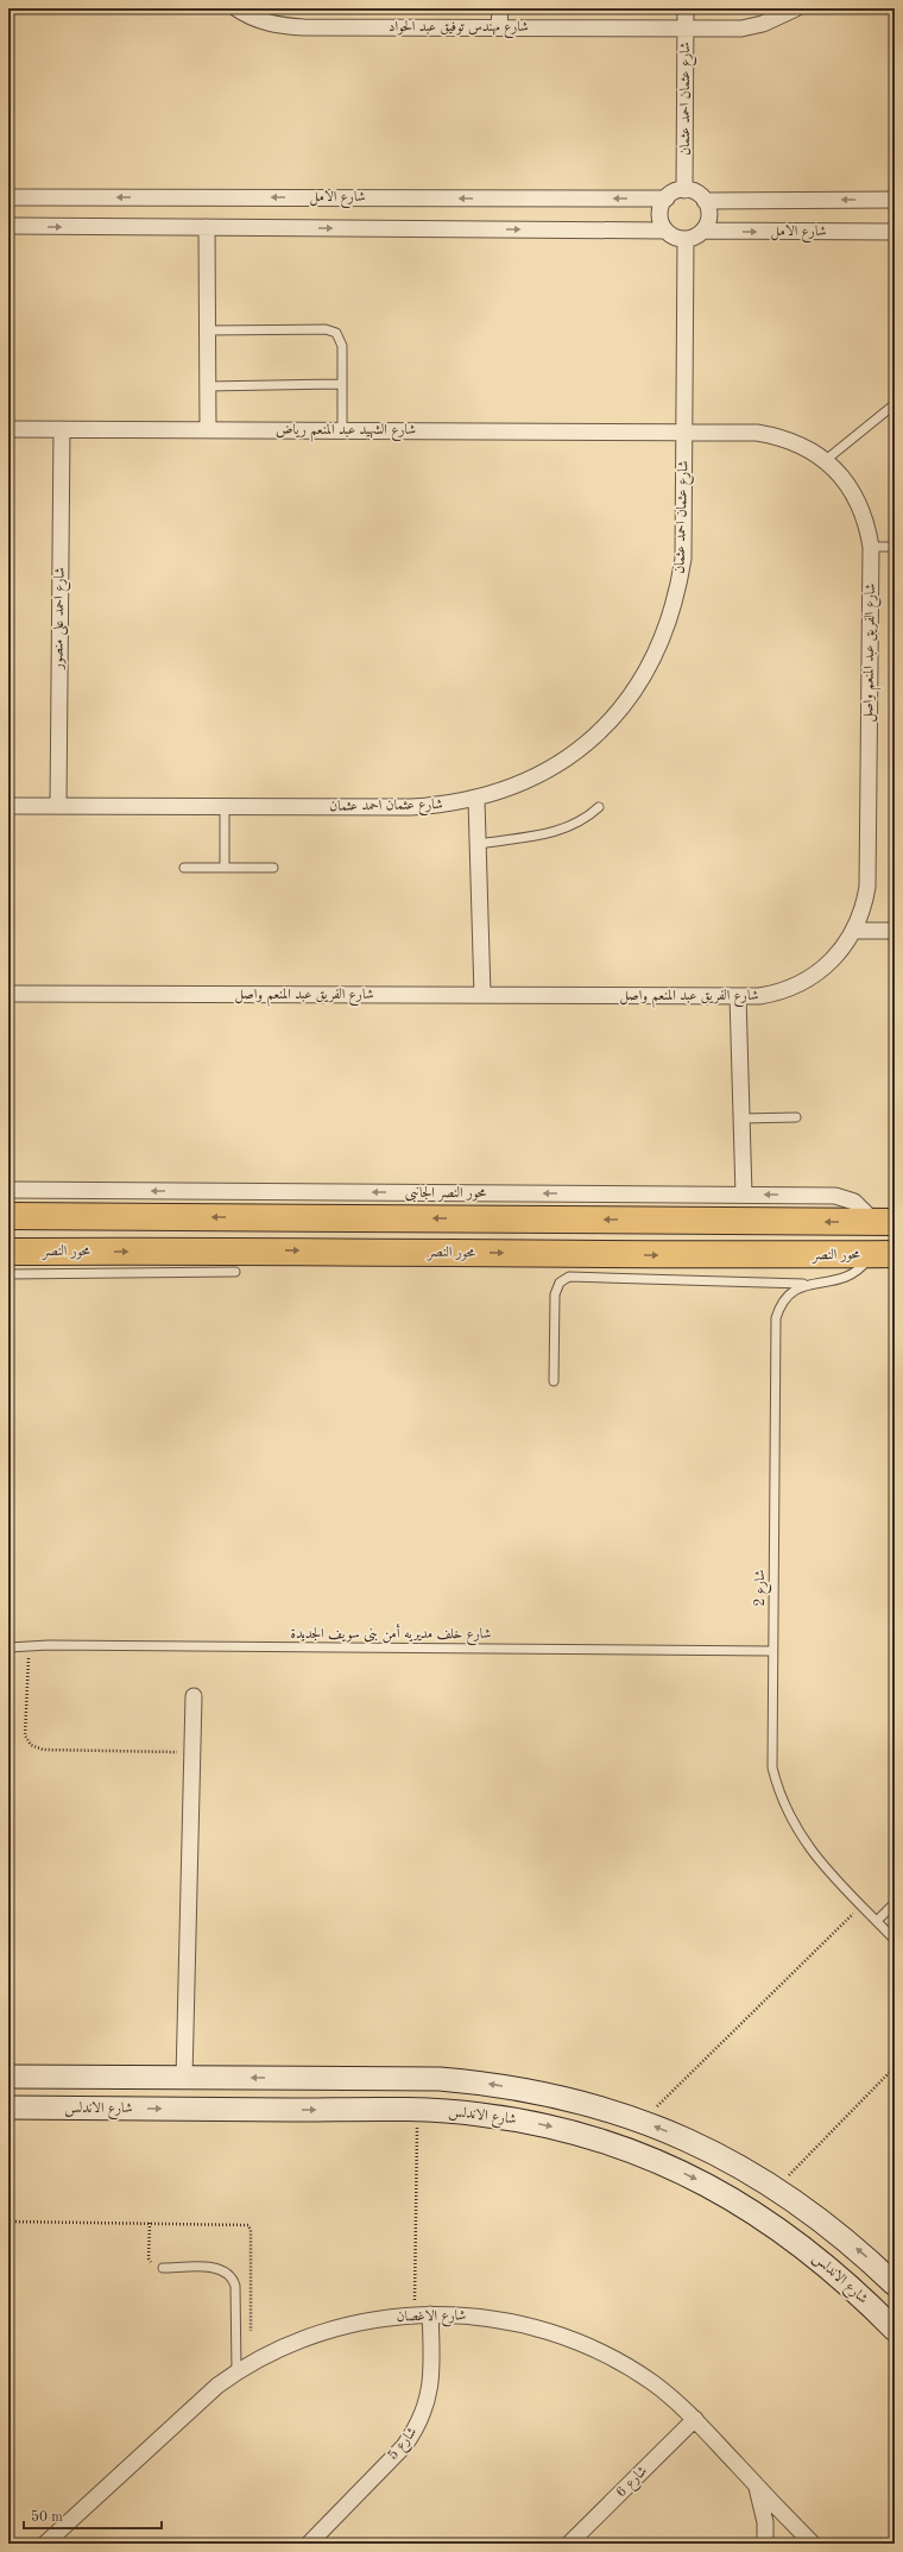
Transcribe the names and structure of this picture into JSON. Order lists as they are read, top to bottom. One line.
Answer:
{"streets":{"highway":["محور النصر"],"street":["شارع مهندس توفيق عبد الحواد","شارع عثمان احمد عثمان","شارع الامل","شارع الشهيد عبد المنعم رياض","شارع احمد على منصور","شارع الفريق عبد المنعم واصل","محور النصر الجانبى","شارع الاندلس","شارع الاغصان","شارع 5","شارع 6"],"lane":["شارع 2","شارع خلف مديريه أمن بنى سويف الجديدة"]},"crossings":[["شارع مهندس توفيق عبد الحواد","شارع عثمان احمد عثمان"],["شارع عثمان احمد عثمان","شارع الامل"],["شارع عثمان احمد عثمان","شارع الشهيد عبد المنعم رياض"],["شارع عثمان احمد عثمان","شارع احمد على منصور"],["شارع عثمان احمد عثمان","شارع الفريق عبد المنعم واصل"],["شارع الشهيد عبد المنعم رياض","شارع احمد على منصور"],["شارع الشهيد عبد المنعم رياض","شارع الفريق عبد المنعم واصل"],["شارع 2","شارع خلف مديريه أمن بنى سويف الجديدة"],["شارع الاغصان","شارع 5"],["شارع الاغصان","شارع 6"]],"one_way":["محور النصر الجانبى"],"scale_bar":"50 m"}
